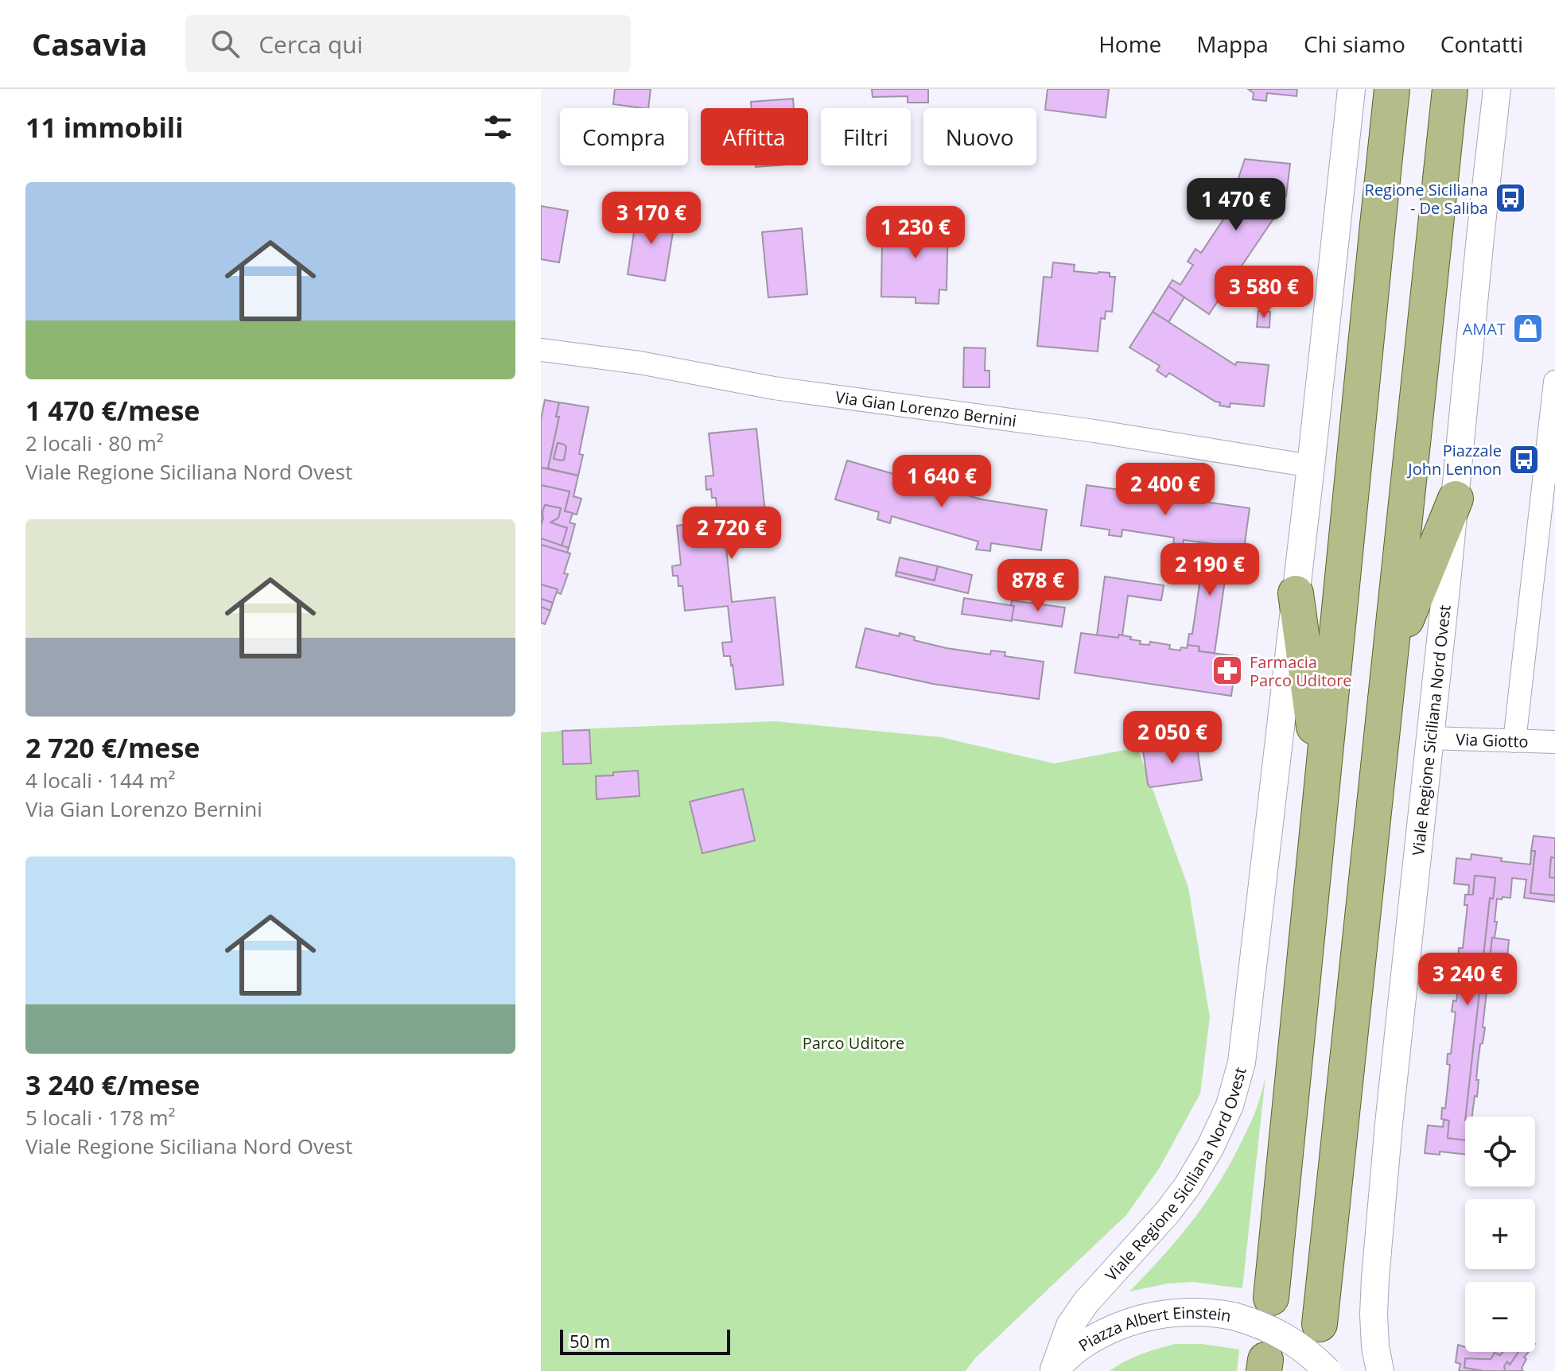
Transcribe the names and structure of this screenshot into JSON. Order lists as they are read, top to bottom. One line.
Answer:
{"streets":{"street":["Via Gian Lorenzo Bernini","Viale Regione Siciliana Nord Ovest","Via Giotto","Piazza Albert Einstein"]},"crossings":[["Via Gian Lorenzo Bernini","Viale Regione Siciliana Nord Ovest"],["Viale Regione Siciliana Nord Ovest","Via Giotto"],["Viale Regione Siciliana Nord Ovest","Piazza Albert Einstein"]],"parks":["Parco Uditore"],"places":{"bus stop":["Regione Siciliana - De Saliba","Piazzale John Lennon"],"shop":["AMAT"],"pharmacy":["Farmacia Parco Uditore"]},"scale_bar":"50 m","page":{"header":"Casavia","search":"Cerca qui","nav":["Home","Mappa","Chi siamo","Contatti"],"heading":"11 immobili","chip":["Compra","Affitta","Filtri","Nuovo"],"list":[{"name":"1 470 €/mese","note":"2 locali · 80 m² · Viale Regione Siciliana Nord Ovest"},{"name":"2 720 €/mese","note":"4 locali · 144 m² · Via Gian Lorenzo Bernini"},{"name":"3 240 €/mese","note":"5 locali · 178 m² · Viale Regione Siciliana Nord Ovest"}],"price":["1 470 €","3 170 €","1 230 €","3 580 €","1 640 €","2 400 €","2 720 €","2 190 €","878 €","2 050 €","3 240 €"],"map_buttons":["+","−"],"scale":"50 m"}}
